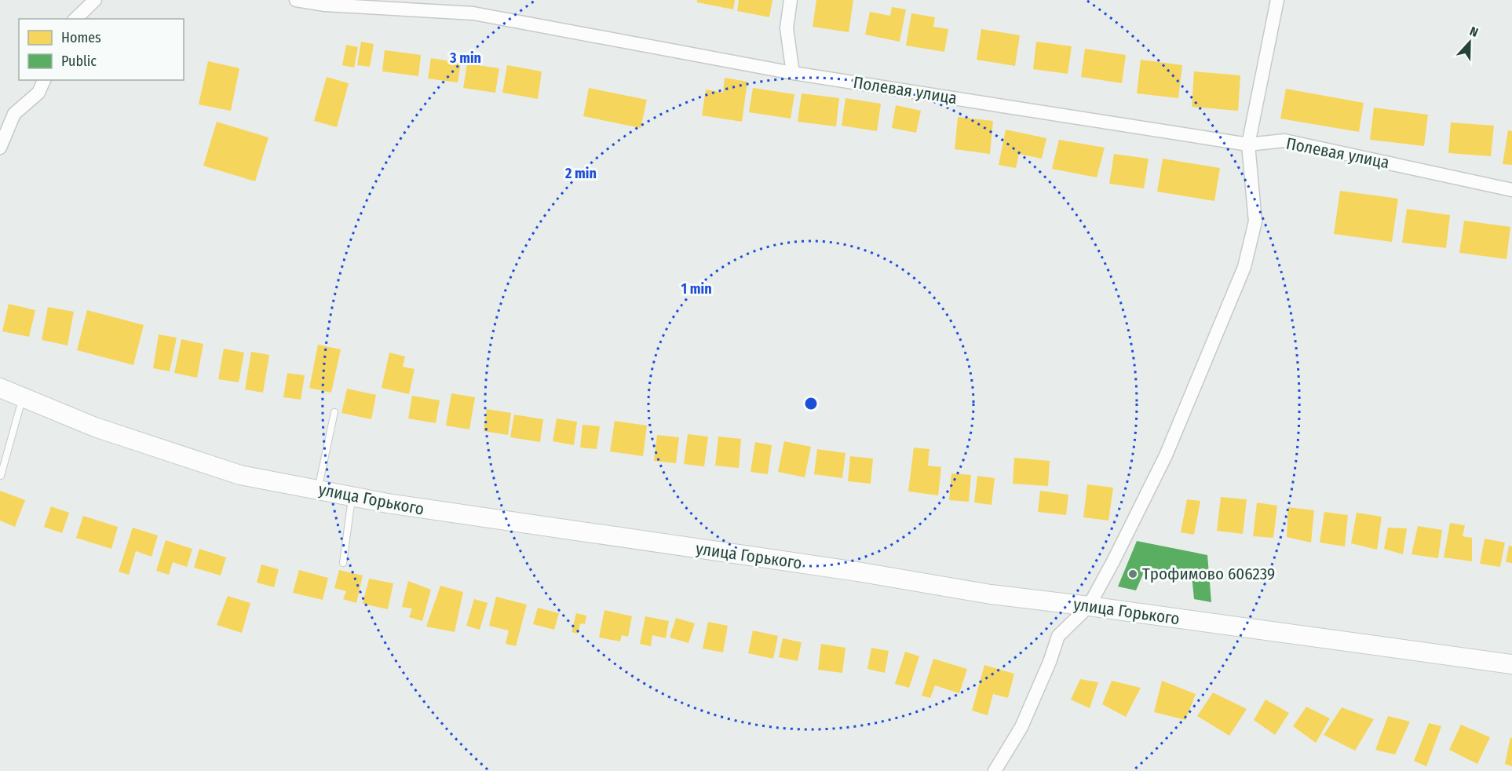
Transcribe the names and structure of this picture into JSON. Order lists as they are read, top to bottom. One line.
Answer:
{"streets":{"main road":["улица Горького"],"street":["Полевая улица"]},"places":["Трофимово 606239"],"legend":["Homes","Public"],"north":"top","rings":["3 min","2 min","1 min"]}
